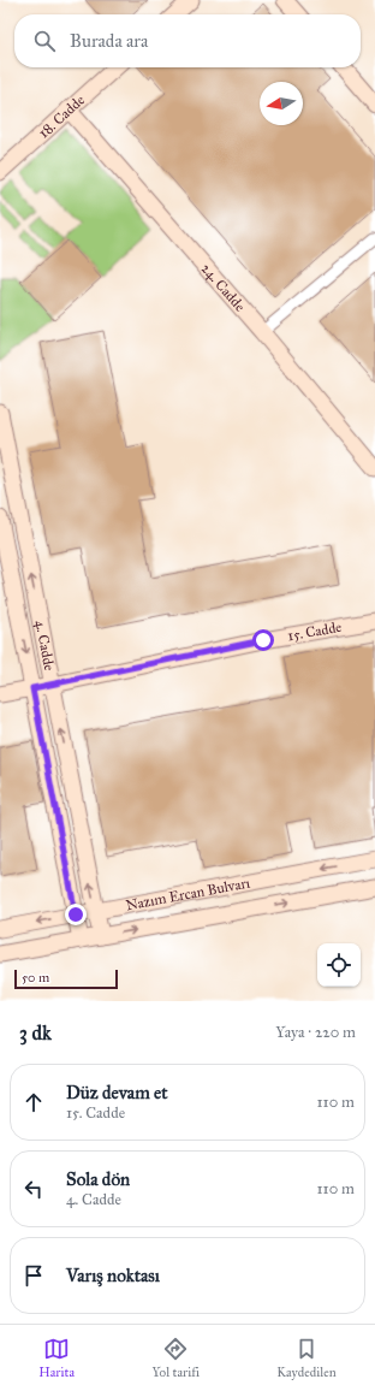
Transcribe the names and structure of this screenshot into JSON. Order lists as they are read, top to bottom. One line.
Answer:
{"streets":{"street":["18. Cadde","24. Cadde","15. Cadde","4. Cadde","Nazım Ercan Bulvarı"]},"crossings":[["18. Cadde","24. Cadde"],["15. Cadde","4. Cadde"],["4. Cadde","Nazım Ercan Bulvarı"]],"scale_bar":"50 m","north":"left","page":{"search":"Burada ara","scale":"50 m","heading":["3 dk","Yaya · 220 m"],"list":[["Düz devam et","15. Cadde","110 m"],["Sola dön","4. Cadde","110 m"],"Varış noktası"],"nav":["Harita","Yol tarifi","Kaydedilen"]}}
